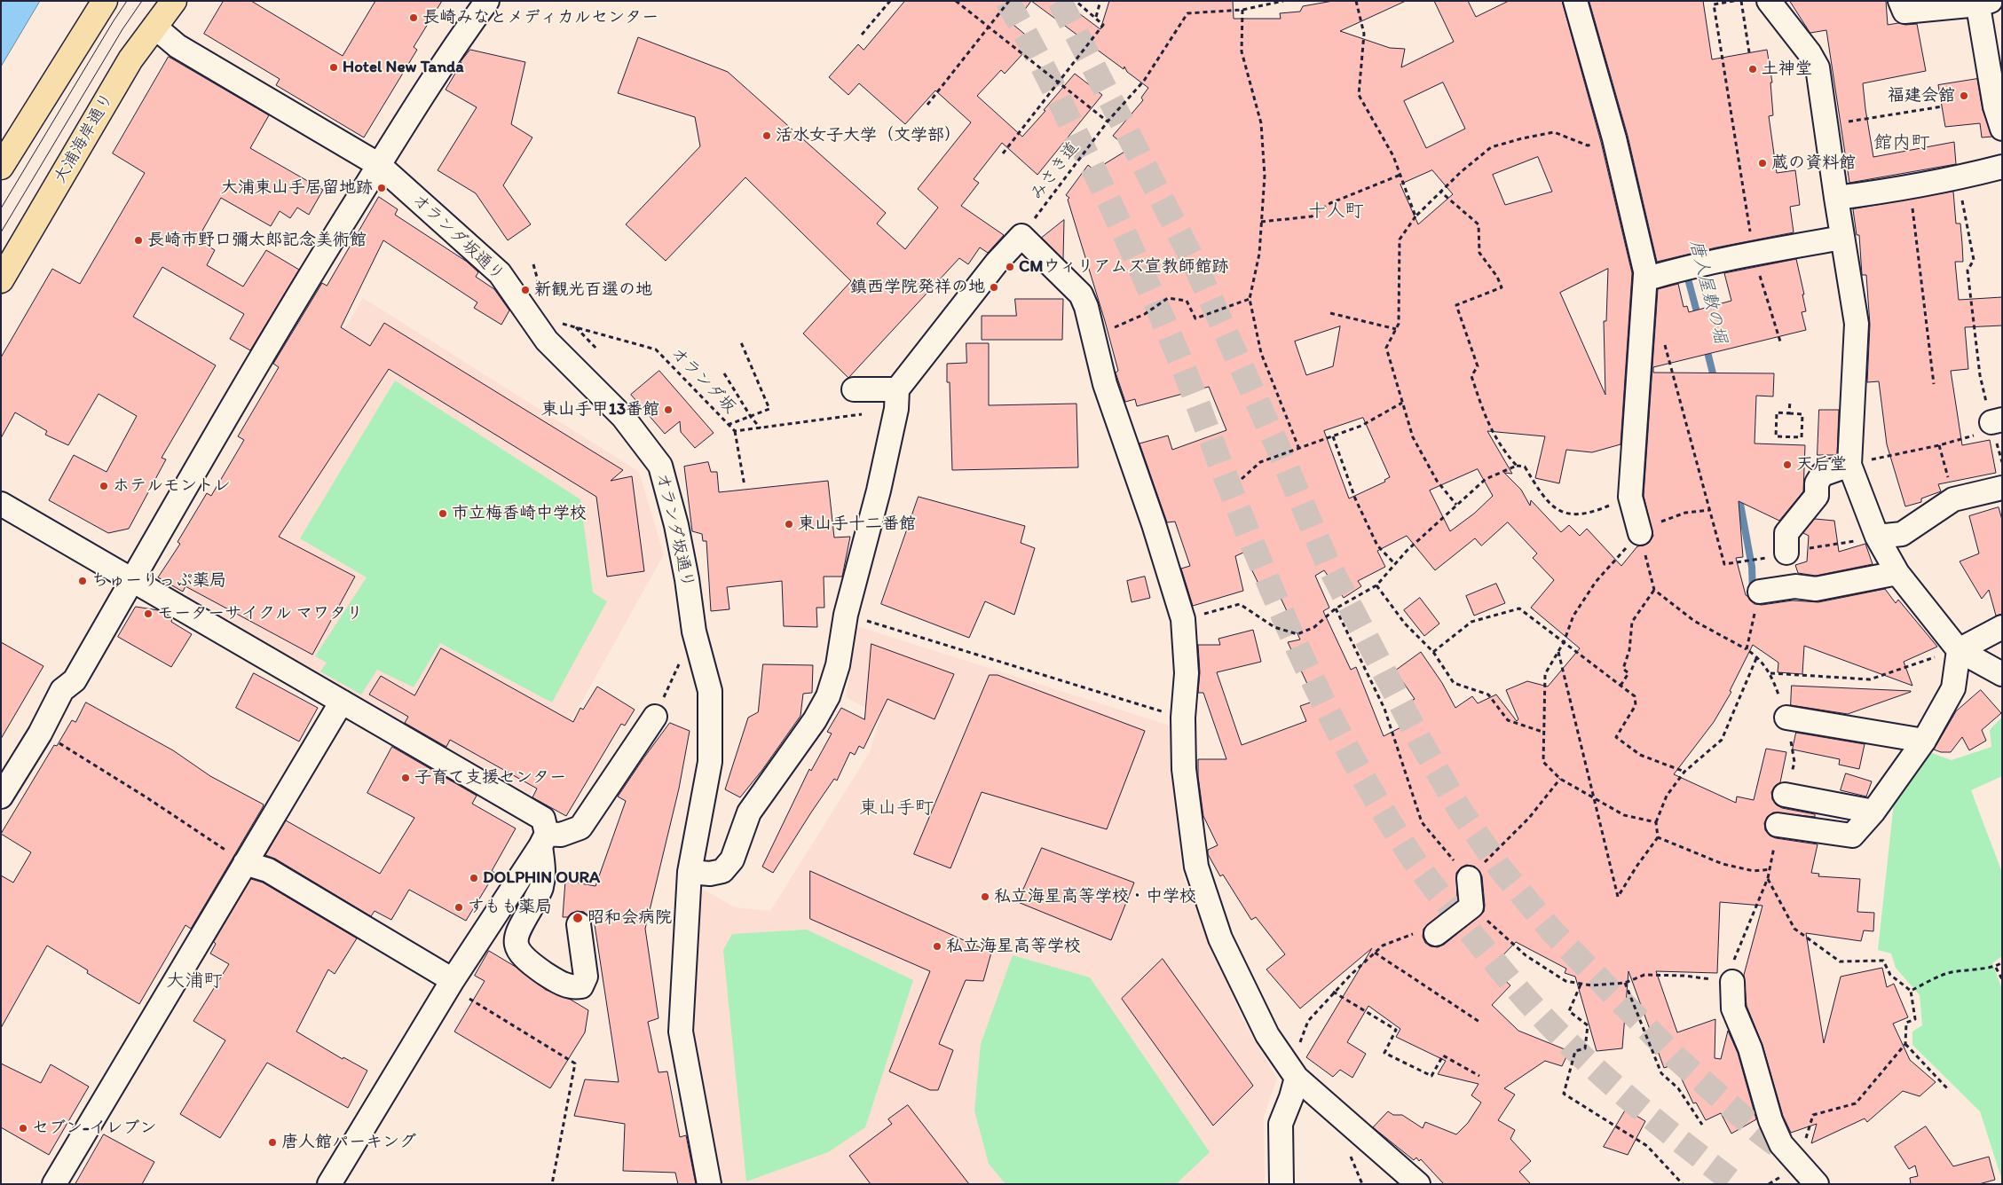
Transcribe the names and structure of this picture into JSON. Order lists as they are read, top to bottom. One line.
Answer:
{"streets":{"highway":["大浦海岸通り"],"street":["オランダ坂通り"],"path":["みさき道","オランダ坂"]},"crossings":[["大浦海岸通り","オランダ坂通り"]],"districts":["館内町","十人町","東山手町","大浦町"],"water":["唐人屋敷の堀"],"places":["長崎みなとメディカルセンター","Hotel New Tanda","土神堂","福建会舘","活水女子大学（文学部）","蔵の資料館","大浦東山手居留地跡","長崎市野口彌太郎記念美術館","CMウィリアムズ宣教師館跡","鎮西学院発祥の地","新観光百選の地","東山手甲13番館","天后堂","ホテルモントレ","市立梅香崎中学校","東山手十二番館","ちゅーりっぷ薬局","モーターサイクル マワタリ","子育て支援センター","DOLPHIN OURA","私立海星高等学校・中学校","すもも薬局","昭和会病院","私立海星高等学校","セブン-イレブン","唐人館パーキング"]}
